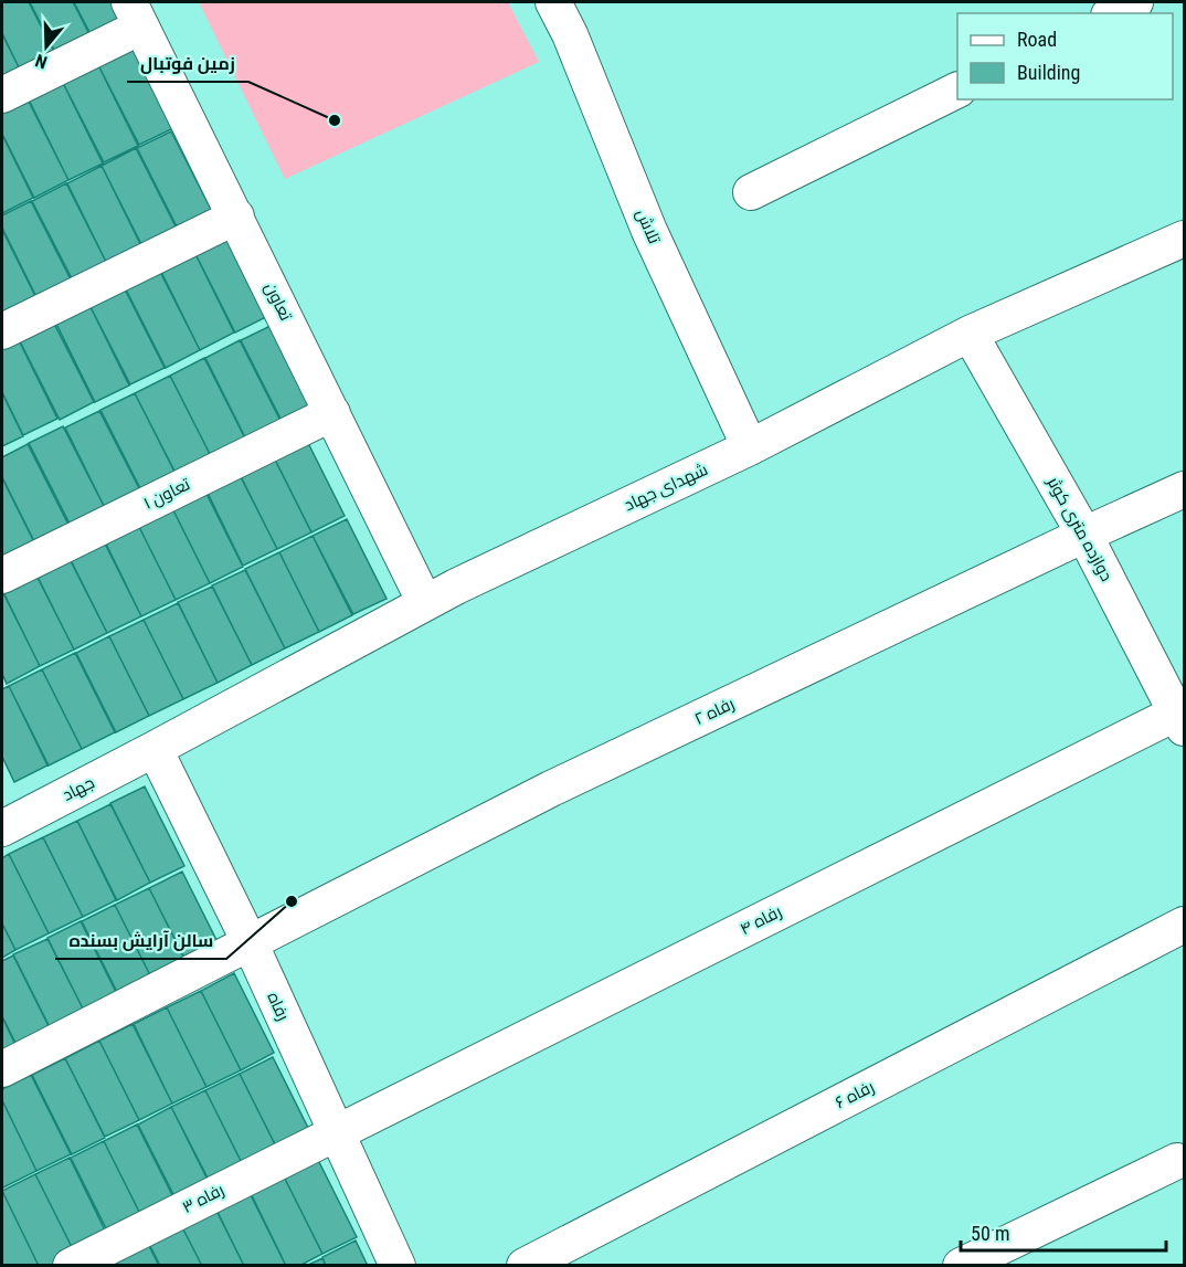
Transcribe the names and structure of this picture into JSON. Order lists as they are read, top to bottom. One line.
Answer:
{"streets":{"street":["تلاش","تعاون","شهدای جهاد","تعاون ۱","دوازده متری کوثر","رفاه ۲","جهاد","رفاه ۴","رفاه","رفاه ۶","رفاه ۳"]},"crossings":[["تلاش","شهدای جهاد"],["تعاون","شهدای جهاد"],["تعاون","تعاون ۱"],["شهدای جهاد","دوازده متری کوثر"],["شهدای جهاد","جهاد"],["شهدای جهاد","رفاه"],["دوازده متری کوثر","رفاه ۲"],["دوازده متری کوثر","رفاه ۴"],["رفاه ۲","رفاه"],["جهاد","رفاه"],["رفاه ۴","رفاه"],["رفاه ۴","رفاه ۳"],["رفاه","رفاه ۳"]],"places":["زمین فوتبال","سالن آرایش بسنده"],"legend":["Road","Building"],"scale_bar":"50 m","north":"bottom"}
